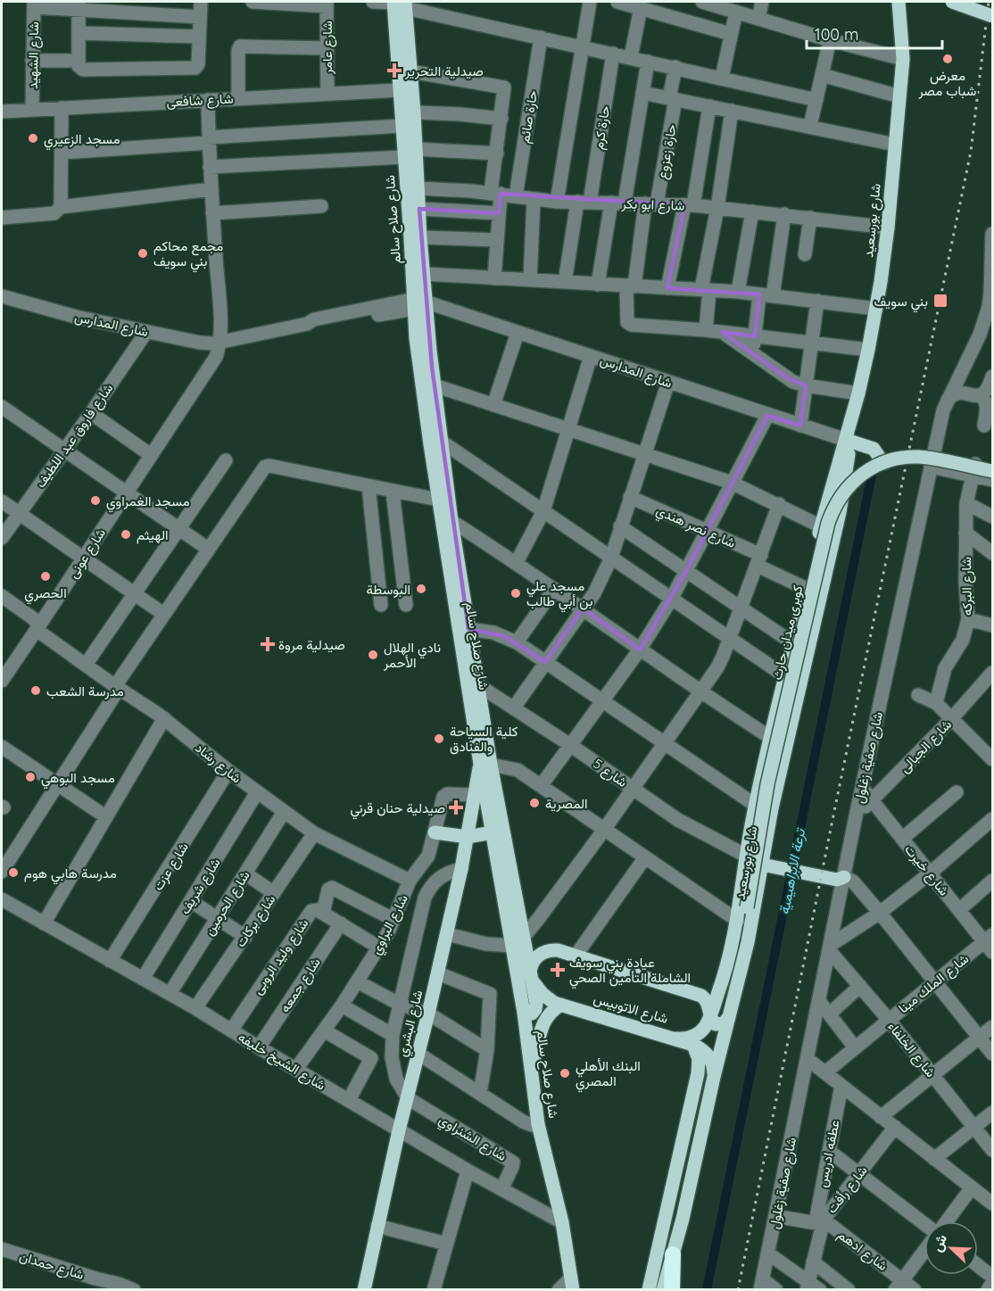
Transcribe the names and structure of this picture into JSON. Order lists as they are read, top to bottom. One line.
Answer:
{"streets":{"main road":["شارع صلاح سالم","شارع بورسعيد","كوبرى ميدان حارث","شارع الاتوبيس","شارع البشري"],"street":["شارع عامر","شارع الشهيد","شارع شافعى","حارة صائم","حارة كرم","حارة زعزوع","شارع ابو بكر","شارع المدارس","شارع فاروق عبد اللطيف","شارع نصر هندي","شارع عونى","شارع البركه","شارع الجبالى","شارع صفية زغلول","شارع رشاد","شارع 5","شارع عزت","شارع خيرت","شارع شريف","شارع الحرمين","شارع بركات","شارع البراوي","شارع وليد الروبى","شارع الملك مينا","شارع جمعه","شارع الخلفاء","شارع الشيخ خليفه","شارع الشنراوي","عطفه ادريس","شارع رأفت","شارع ادهم","شارع حمدان"]},"crossings":[["شارع عامر","شارع شافعى"],["شارع الشهيد","شارع شافعى"],["شارع شافعى","شارع صلاح سالم"],["حارة صائم","شارع ابو بكر"],["حارة كرم","شارع ابو بكر"],["حارة زعزوع","شارع ابو بكر"],["شارع ابو بكر","شارع صلاح سالم"],["شارع ابو بكر","شارع بورسعيد"],["شارع صلاح سالم","شارع المدارس"],["شارع صلاح سالم","شارع 5"],["شارع صلاح سالم","شارع الاتوبيس"],["شارع صلاح سالم","شارع البشري"],["شارع صلاح سالم","شارع الشيخ خليفه"],["شارع بورسعيد","شارع المدارس"],["شارع بورسعيد","شارع نصر هندي"],["شارع بورسعيد","كوبرى ميدان حارث"],["شارع بورسعيد","شارع 5"],["شارع بورسعيد","شارع الاتوبيس"],["شارع المدارس","شارع فاروق عبد اللطيف"],["شارع المدارس","شارع عونى"],["شارع عونى","شارع رشاد"],["شارع الجبالى","شارع صفية زغلول"],["شارع الجبالى","شارع خيرت"],["شارع صفية زغلول","شارع خيرت"],["شارع صفية زغلول","شارع الخلفاء"],["شارع صفية زغلول","شارع ادهم"],["شارع رشاد","شارع عزت"],["شارع رشاد","شارع شريف"],["شارع رشاد","شارع الحرمين"],["شارع رشاد","شارع بركات"],["شارع رشاد","شارع البراوي"],["شارع عزت","شارع الشيخ خليفه"],["شارع خيرت","شارع الملك مينا"],["شارع شريف","شارع الشيخ خليفه"],["شارع الحرمين","شارع الشيخ خليفه"],["شارع بركات","شارع الشيخ خليفه"],["شارع البراوي","شارع وليد الروبى"],["شارع البراوي","شارع البشري"],["شارع البراوي","شارع الشيخ خليفه"],["شارع وليد الروبى","شارع جمعه"],["شارع وليد الروبى","شارع الشيخ خليفه"],["شارع الملك مينا","شارع الخلفاء"],["شارع جمعه","شارع الشيخ خليفه"],["شارع البشري","شارع الشيخ خليفه"],["شارع البشري","شارع الشنراوي"],["شارع الشيخ خليفه","شارع الشنراوي"],["عطفه ادريس","شارع رأفت"],["عطفه ادريس","شارع ادهم"],["شارع رأفت","شارع ادهم"]],"water":["ترعة الابراهيمية"],"places":{"other":["معرض شباب مصر","مسجد الزعيري","مجمع محاكم بني سويف","مسجد الغمراوي","الهيثم","الحصري","البوسطة","مسجد علي بن أبي طالب","نادي الهلال الأحمر","مدرسة الشعب","كلية السياحة والفنادق","مسجد البوهي","المصرية","مدرسة هابي هوم","البنك الأهلي المصري"],"health":["صيدلية التحرير","صيدلية مروة","صيدلية حنان قرني","عيادة بني سويف الشاملة التأمين الصحي"],"transit":["بني سويف"]},"scale_bar":"100 m","north":"top left"}
